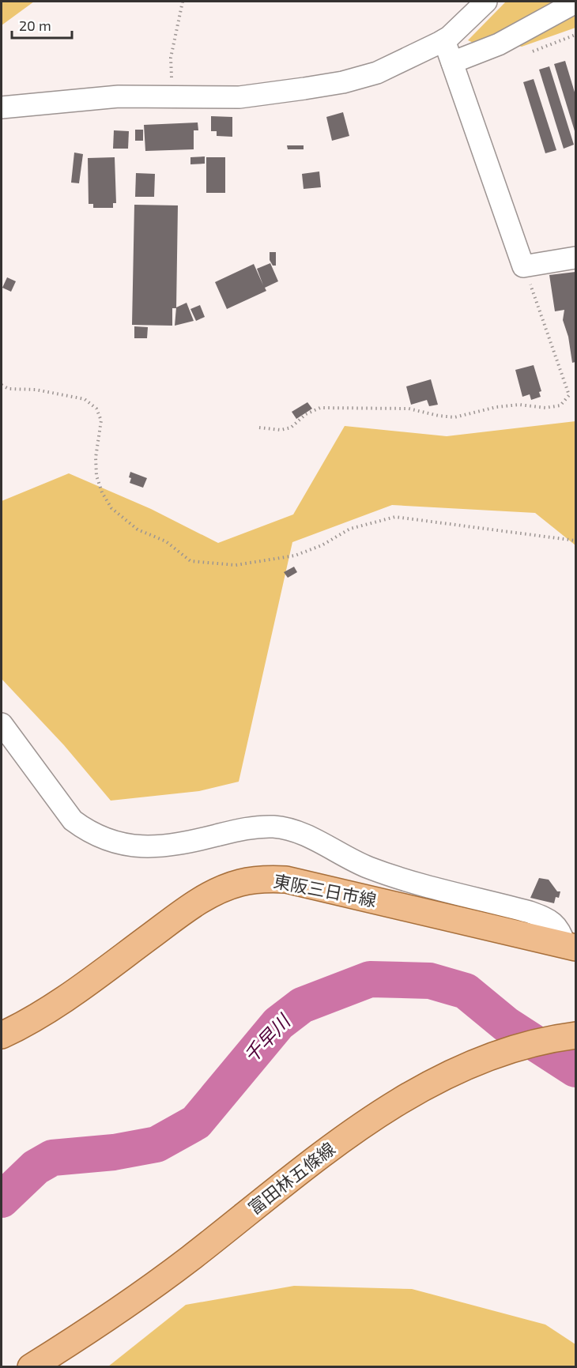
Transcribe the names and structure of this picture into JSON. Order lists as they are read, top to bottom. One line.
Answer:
{"streets":{"main road":["東阪三日市線","富田林五條線"]},"water":["千早川"],"scale_bar":"20 m"}
